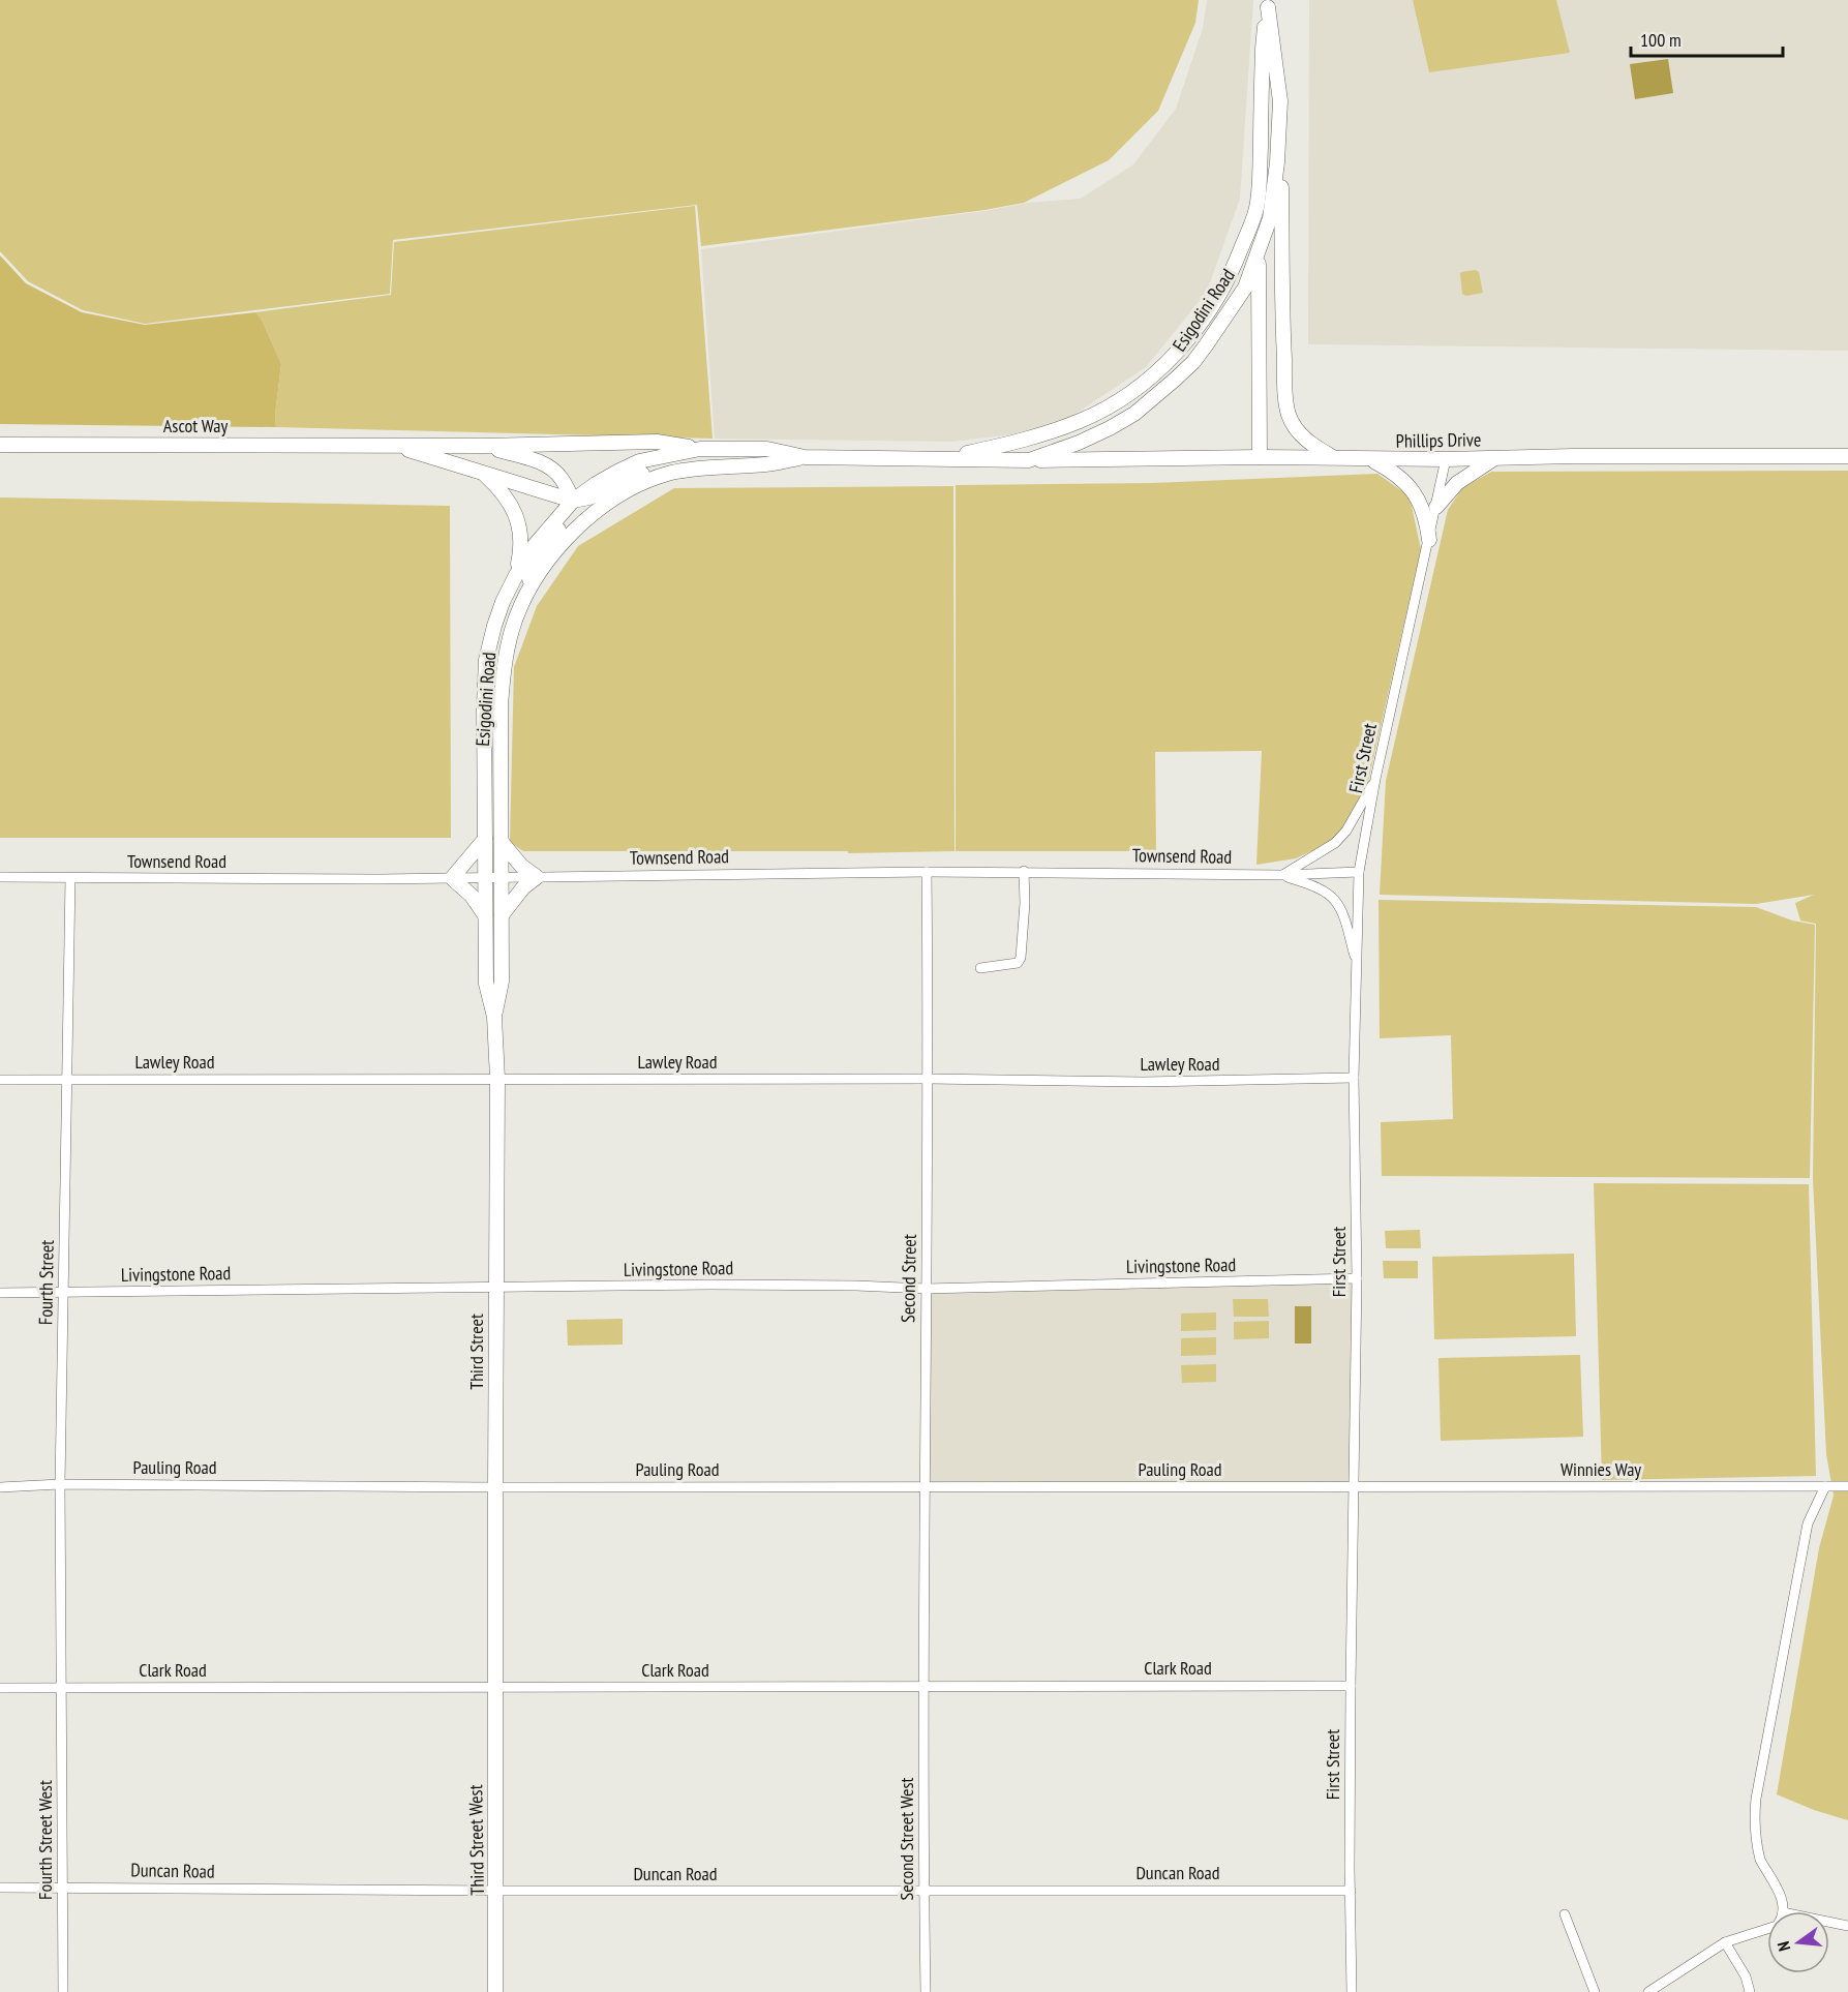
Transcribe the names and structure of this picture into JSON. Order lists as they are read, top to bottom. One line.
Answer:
{"streets":{"main road":["Esigodini Road","Ascot Way","Phillips Drive","Third Street","Third Street West"],"street":["First Street","Townsend Road","Lawley Road","Livingstone Road","Second Street","Fourth Street","Pauling Road","Winnies Way","Clark Road","Second Street West","Fourth Street West","Duncan Road"]},"crossings":[["Esigodini Road","Phillips Drive"],["Esigodini Road","Townsend Road"],["Esigodini Road","Third Street"],["Phillips Drive","First Street"],["First Street","Townsend Road"],["First Street","Lawley Road"],["First Street","Livingstone Road"],["First Street","Pauling Road"],["First Street","Winnies Way"],["First Street","Clark Road"],["First Street","Duncan Road"],["Townsend Road","Second Street"],["Townsend Road","Fourth Street"],["Townsend Road","Third Street"],["Lawley Road","Second Street"],["Lawley Road","Fourth Street"],["Lawley Road","Third Street"],["Livingstone Road","Second Street"],["Livingstone Road","Fourth Street"],["Livingstone Road","Third Street"],["Second Street","Pauling Road"],["Second Street","Clark Road"],["Second Street","Second Street West"],["Fourth Street","Pauling Road"],["Fourth Street","Clark Road"],["Fourth Street","Fourth Street West"],["Third Street","Pauling Road"],["Third Street","Clark Road"],["Third Street","Third Street West"],["Pauling Road","Winnies Way"],["Clark Road","Second Street West"],["Clark Road","Fourth Street West"],["Clark Road","Third Street West"],["Second Street West","Duncan Road"],["Fourth Street West","Duncan Road"],["Third Street West","Duncan Road"]],"scale_bar":"100 m","north":"left"}
